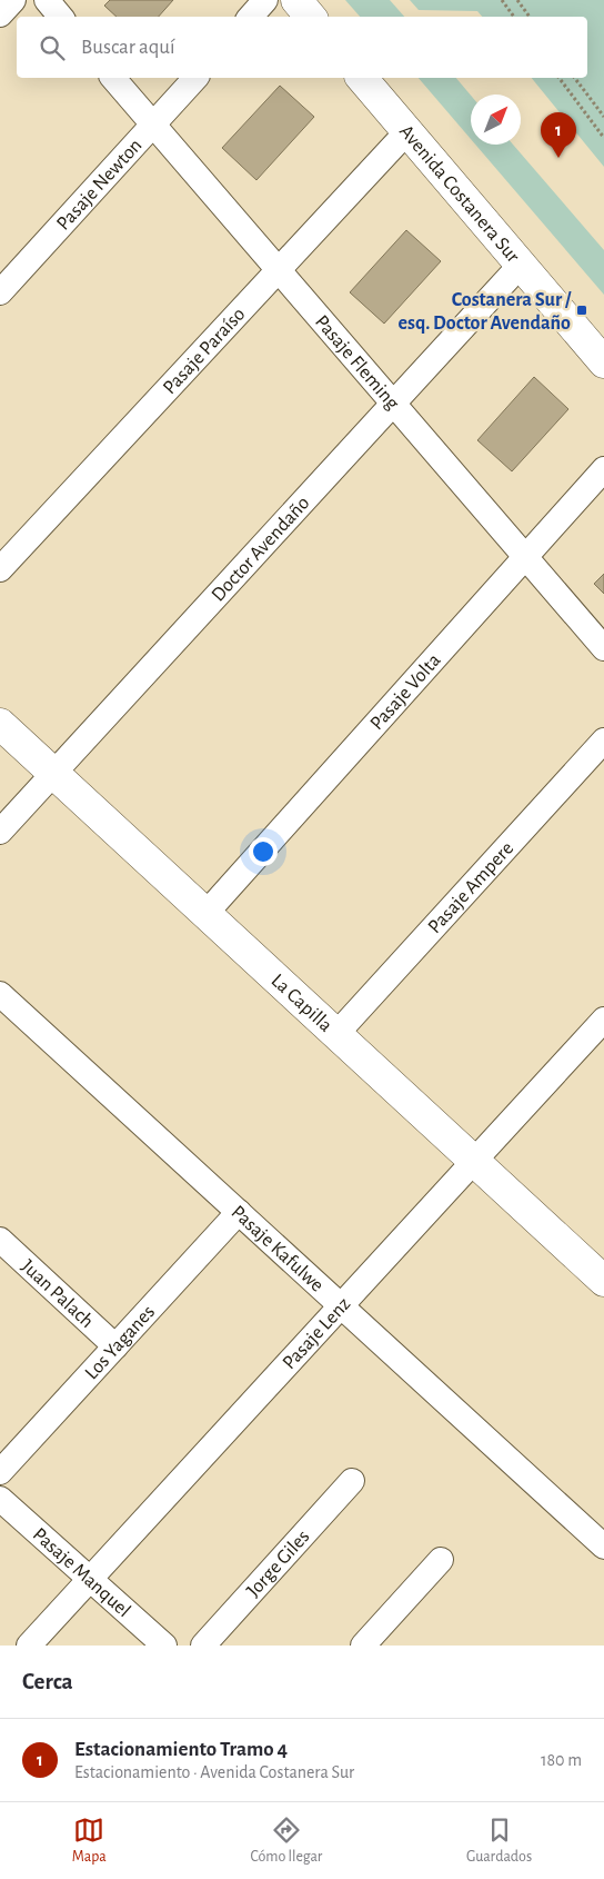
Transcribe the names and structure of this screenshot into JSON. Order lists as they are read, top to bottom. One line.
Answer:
{"streets":{"street":["Pasaje Newton","Avenida Costanera Sur","Pasaje Paraíso","Pasaje Fleming","Doctor Avendaño","Pasaje Volta","Pasaje Ampere","La Capilla","Pasaje Kafulwe","Juan Palach","Pasaje Lenz","Los Yaganes","Jorge Giles","Pasaje Manquel"]},"crossings":[["Pasaje Newton","Pasaje Fleming"],["Avenida Costanera Sur","Pasaje Paraíso"],["Avenida Costanera Sur","Doctor Avendaño"],["Pasaje Paraíso","Pasaje Fleming"],["Pasaje Fleming","Doctor Avendaño"],["Pasaje Fleming","Pasaje Volta"],["Doctor Avendaño","La Capilla"],["Pasaje Volta","La Capilla"],["Pasaje Ampere","La Capilla"],["La Capilla","Pasaje Lenz"],["Pasaje Kafulwe","Pasaje Lenz"],["Pasaje Kafulwe","Los Yaganes"],["Juan Palach","Los Yaganes"],["Pasaje Lenz","Pasaje Manquel"]],"places":{"transit":["Costanera Sur / esq. Doctor Avendaño"]},"north":"top right","page":{"search":"Buscar aquí","pins":"1","heading":"Cerca","list":[{"mark":"1","name":"Estacionamiento Tramo 4","note":"Estacionamiento · Avenida Costanera Sur","value":"180 m"}],"nav":["Mapa","Cómo llegar","Guardados"]}}
